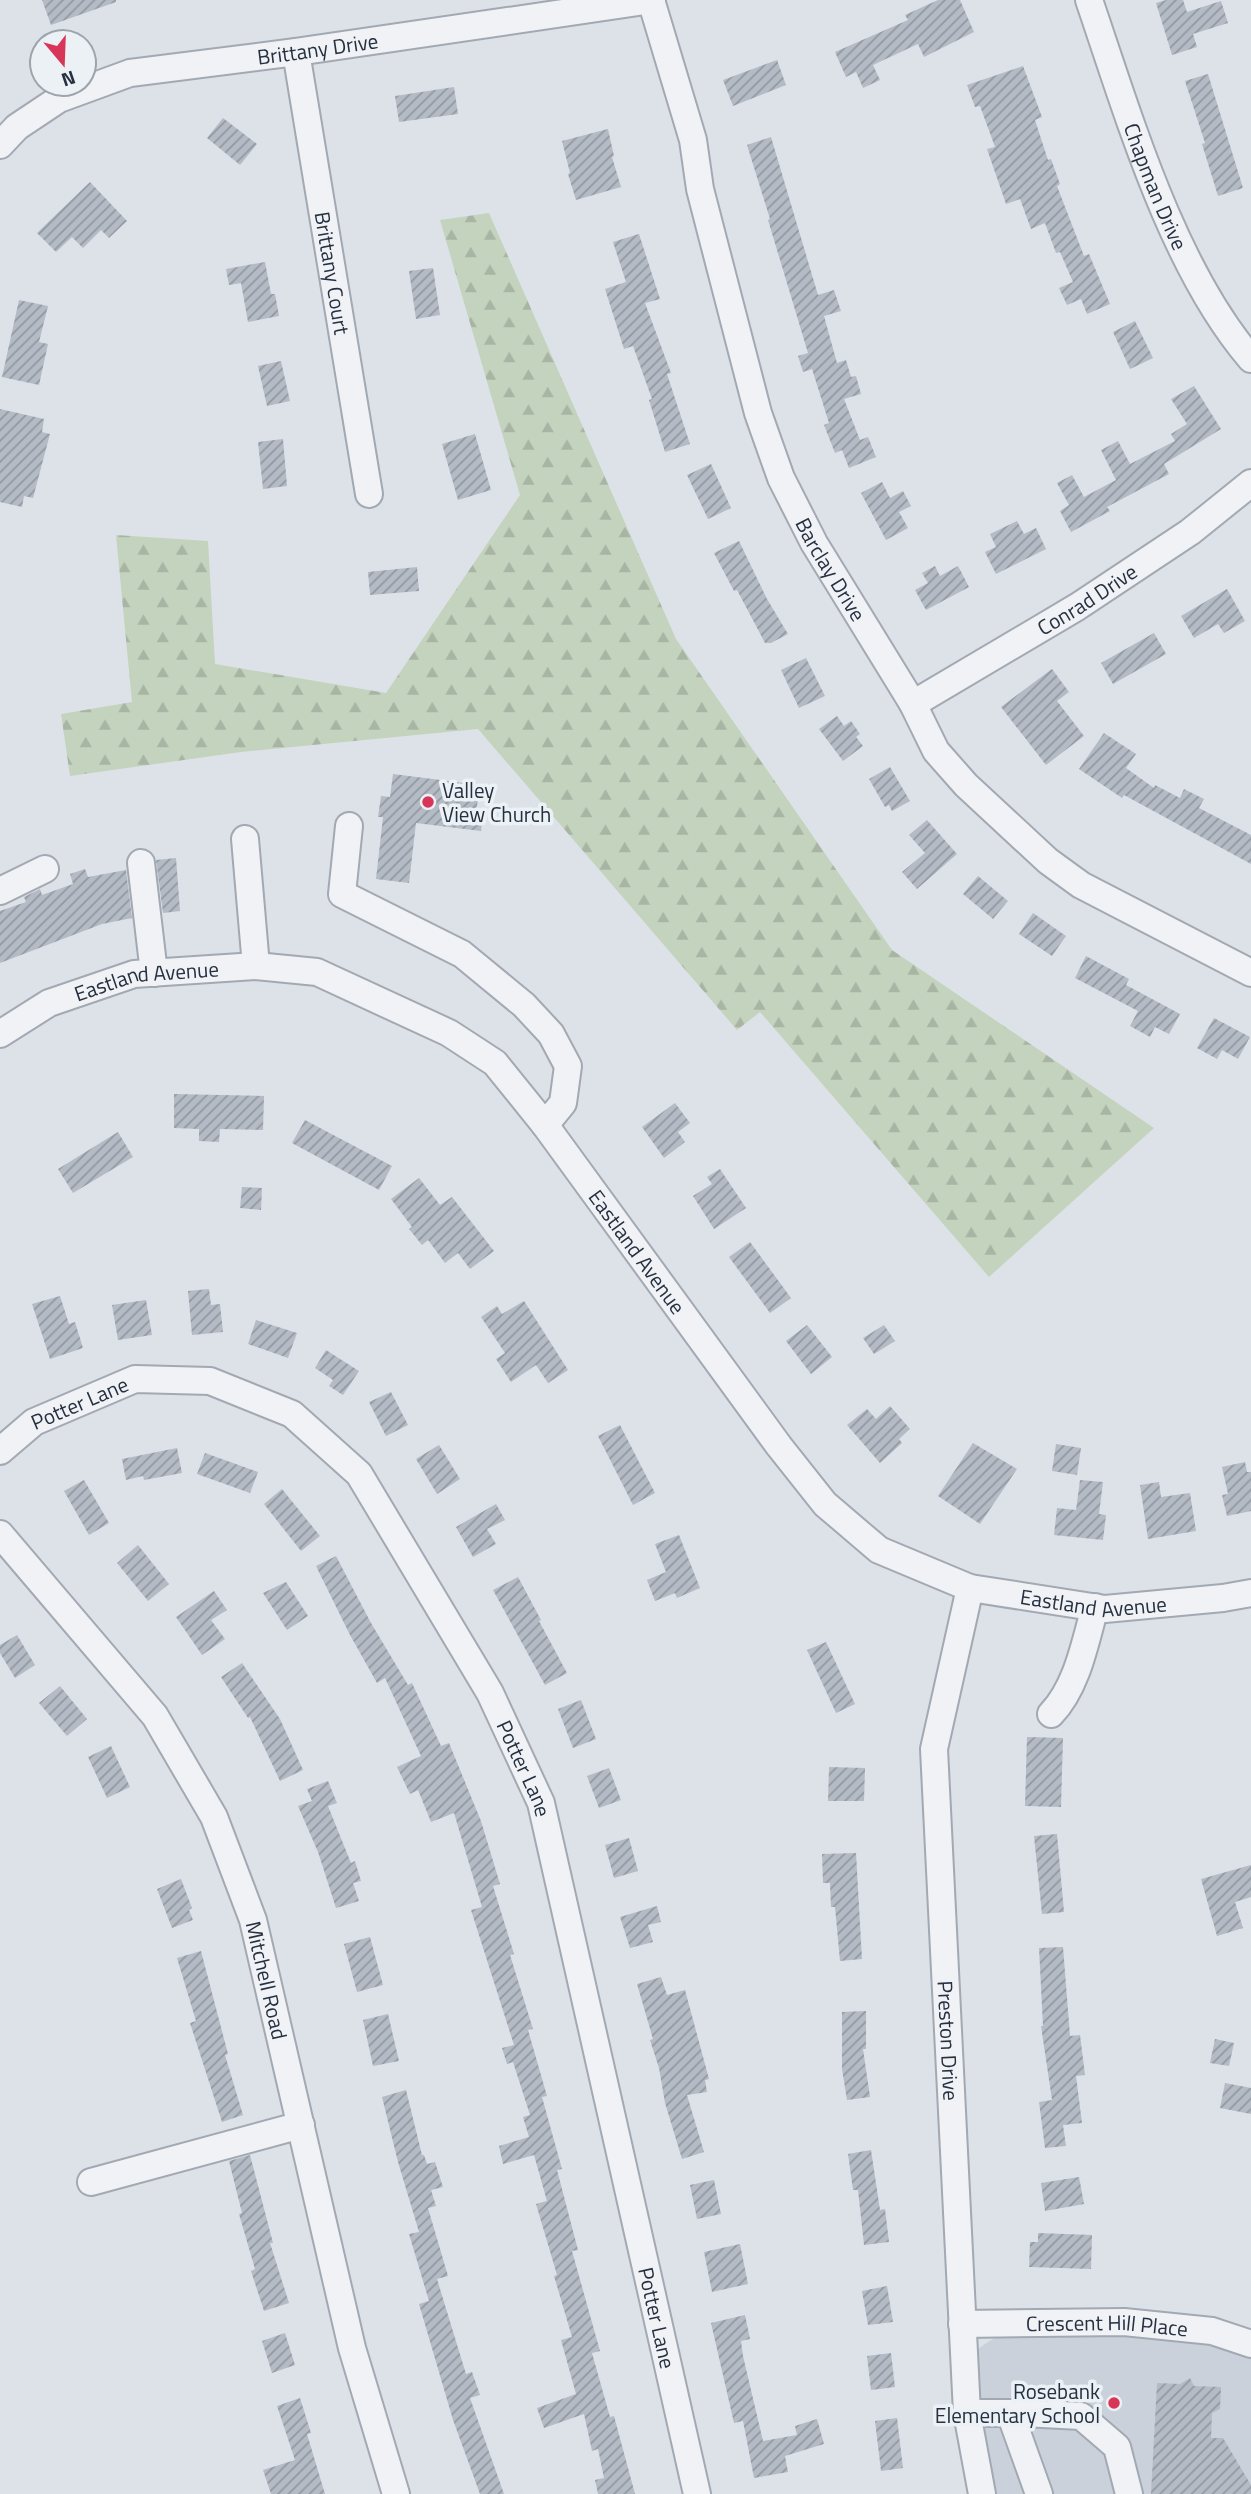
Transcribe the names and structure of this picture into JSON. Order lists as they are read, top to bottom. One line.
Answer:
{"streets":{"street":["Brittany Drive","Chapman Drive","Brittany Court","Barclay Drive","Conrad Drive","Eastland Avenue","Potter Lane","Mitchell Road","Preston Drive","Crescent Hill Place"]},"crossings":[["Brittany Drive","Brittany Court"],["Brittany Drive","Barclay Drive"],["Barclay Drive","Conrad Drive"],["Eastland Avenue","Preston Drive"],["Preston Drive","Crescent Hill Place"]],"places":["Valley View Church","Rosebank Elementary School"],"north":"bottom"}
